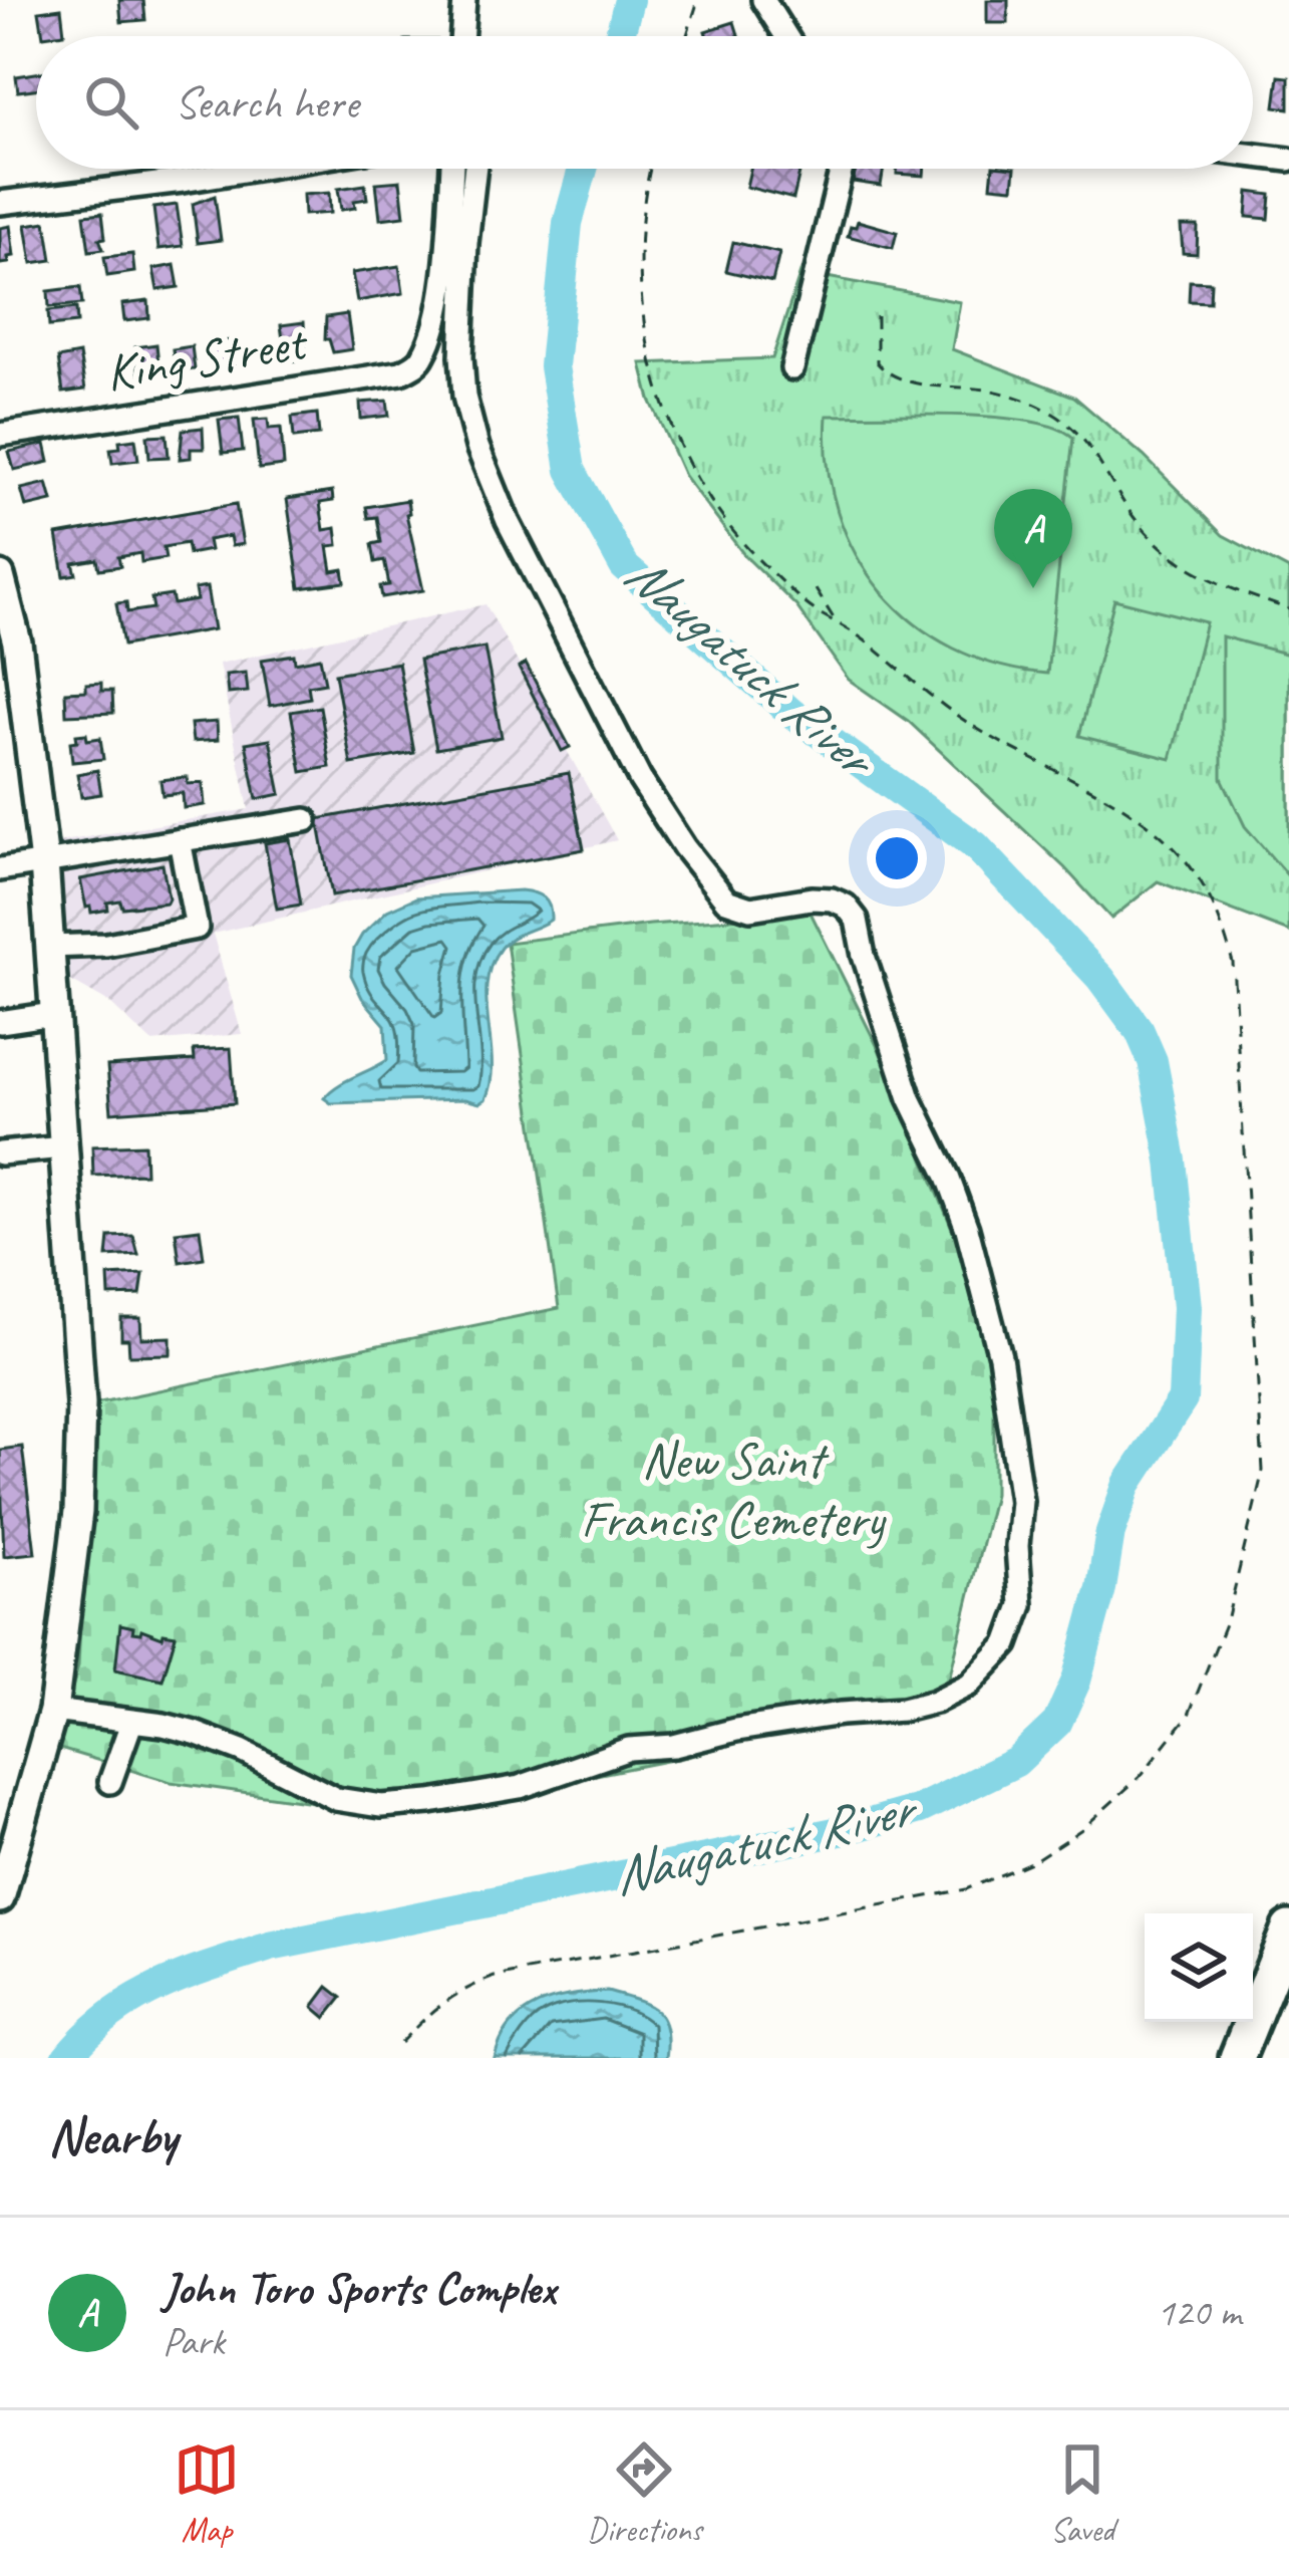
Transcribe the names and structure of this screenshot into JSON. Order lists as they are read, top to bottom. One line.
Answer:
{"streets":{"street":["King Street"]},"water":["Naugatuck River"],"parks":["New Saint Francis Cemetery"],"page":{"search":"Search here","pins":"A","heading":"Nearby","list":[{"mark":"A","name":"John Toro Sports Complex","note":"Park","value":"120 m"}],"nav":["Map","Directions","Saved"]}}
